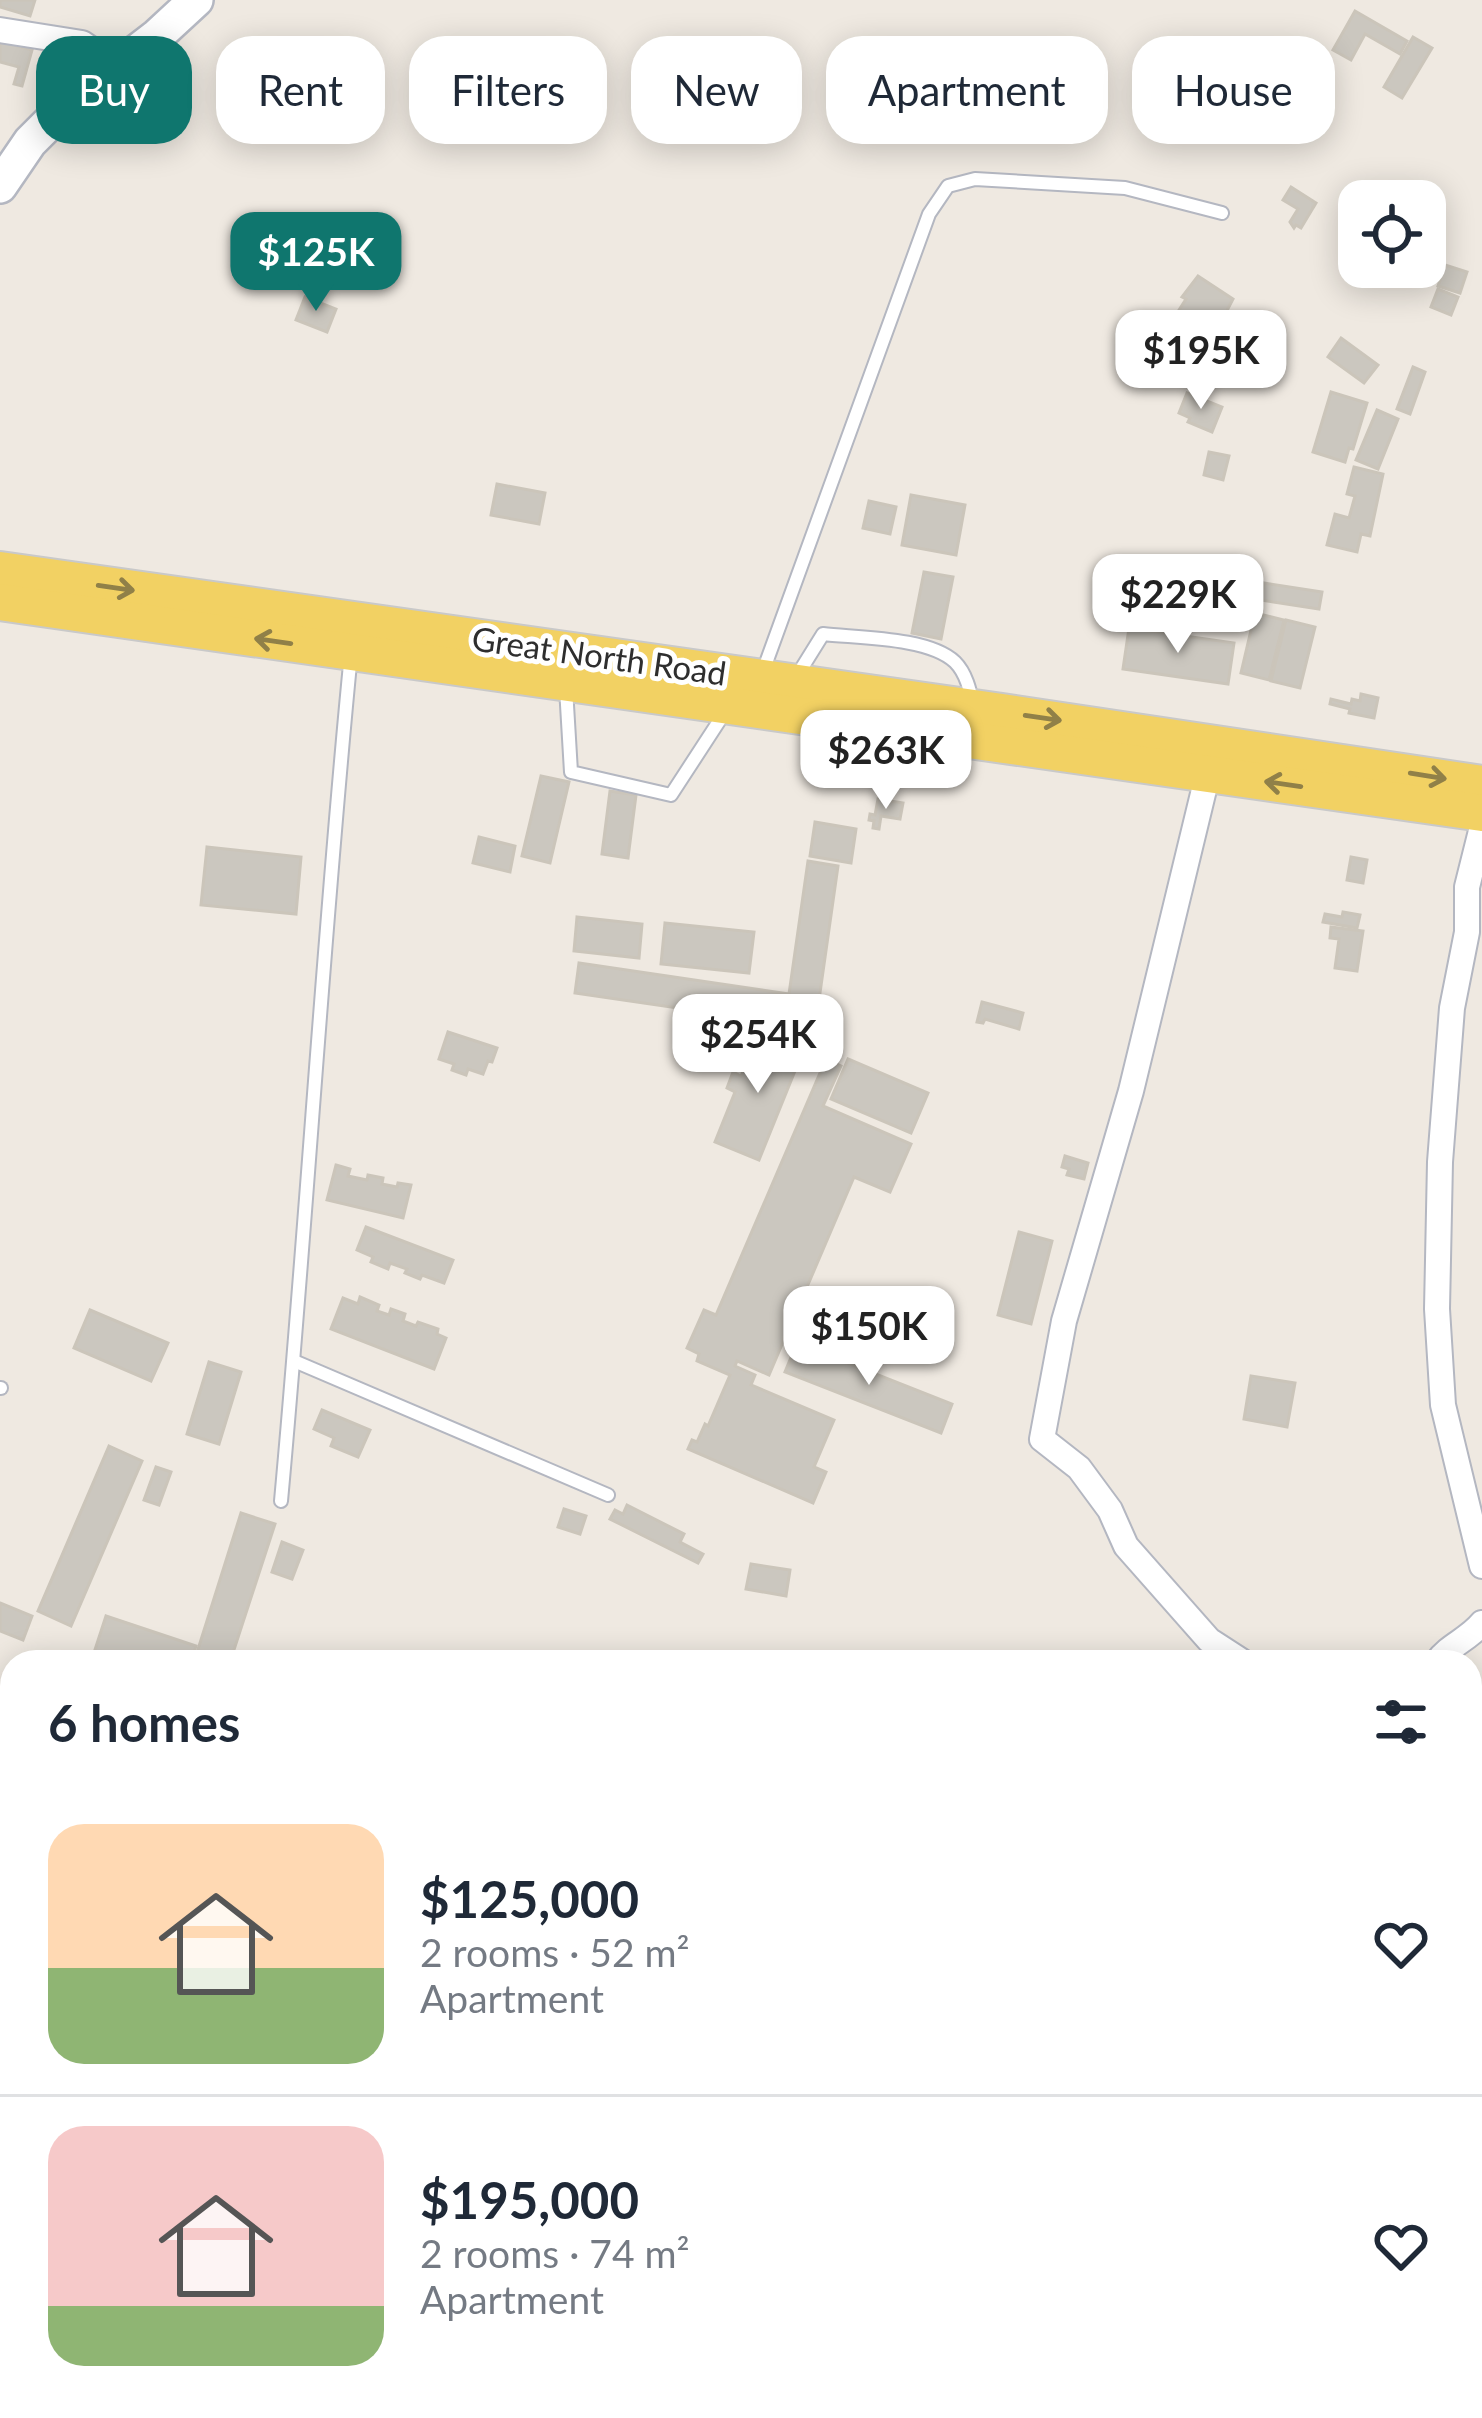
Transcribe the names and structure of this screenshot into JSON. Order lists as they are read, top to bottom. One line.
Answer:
{"streets":{"main road":["Great North Road"]},"page":{"chip":["Buy","Rent","Filters","New","Apartment","House"],"price":["$125K","$195K","$229K","$263K","$254K","$150K"],"heading":"6 homes","list":[{"name":"$125,000","note":"2 rooms · 52 m² · Apartment"},{"name":"$195,000","note":"2 rooms · 74 m² · Apartment"}]}}
